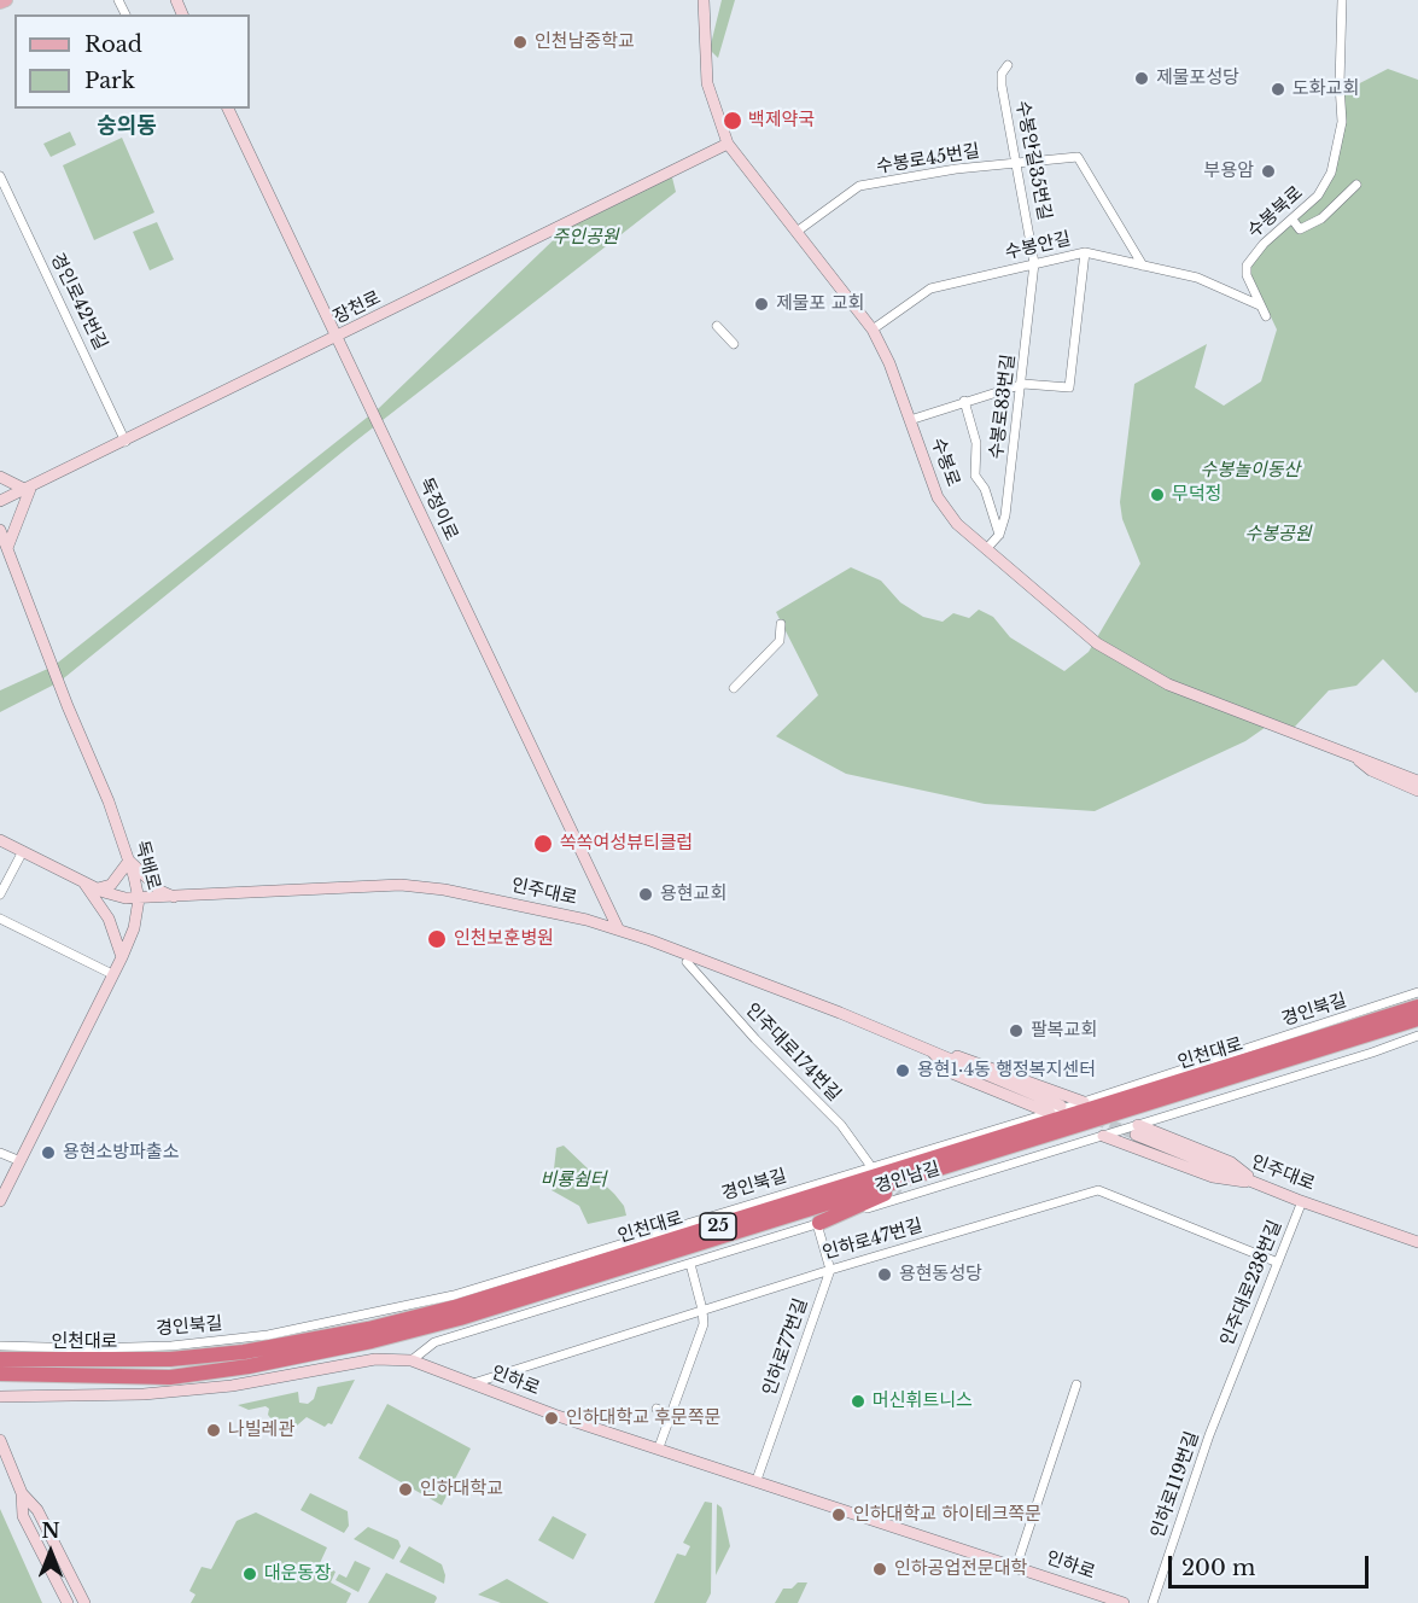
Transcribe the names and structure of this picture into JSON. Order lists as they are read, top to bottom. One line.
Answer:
{"streets":{"highway":["인천대로","25"],"main road":["장천로","수봉로","독정이로","독배로","인주대로","인하로"],"street":["수봉로45번길","수봉안길35번길","수봉북로","수봉안길","경인로42번길","수봉로83번길","경인북길","인주대로174번길","경인남길","인하로47번길","인주대로238번길","인하로77번길","인하로119번길"]},"crossings":[["수봉로45번길","수봉안길35번길"],["수봉로45번길","수봉안길"],["수봉로45번길","수봉로"],["수봉안길35번길","수봉안길"],["수봉안길35번길","수봉로83번길"],["수봉북로","수봉안길"],["수봉안길","수봉로83번길"],["수봉안길","수봉로"],["경인로42번길","장천로"],["장천로","수봉로"],["장천로","독정이로"],["수봉로83번길","수봉로"],["독정이로","인주대로"],["독배로","인주대로"],["인주대로","인주대로174번길"],["인주대로","인주대로238번길"],["경인북길","인주대로174번길"],["경인북길","인천대로"],["경인남길","인하로"],["인하로47번길","인주대로238번길"],["인하로47번길","인하로77번길"],["인하로47번길","인하로"],["인주대로238번길","인하로119번길"],["인하로77번길","인하로"]],"districts":["숭의동"],"parks":["주인공원","수봉놀이동산","수봉공원","비룡쉼터"],"places":["인천남중학교","제물포성당","도화교회","백제약국","부용암","제물포 교회","무덕정","쏙쏙여성뷰티클럽","용현교회","인천보훈병원","팔복교회","용현1·4동 행정복지센터","용현소방파출소","용현동성당","머신휘트니스","인하대학교 후문쪽문","나빌레관","인하대학교","인하대학교 하이테크쪽문","인하공업전문대학","대운동장"],"legend":["Road","Park"],"scale_bar":"200 m","north":"top"}
